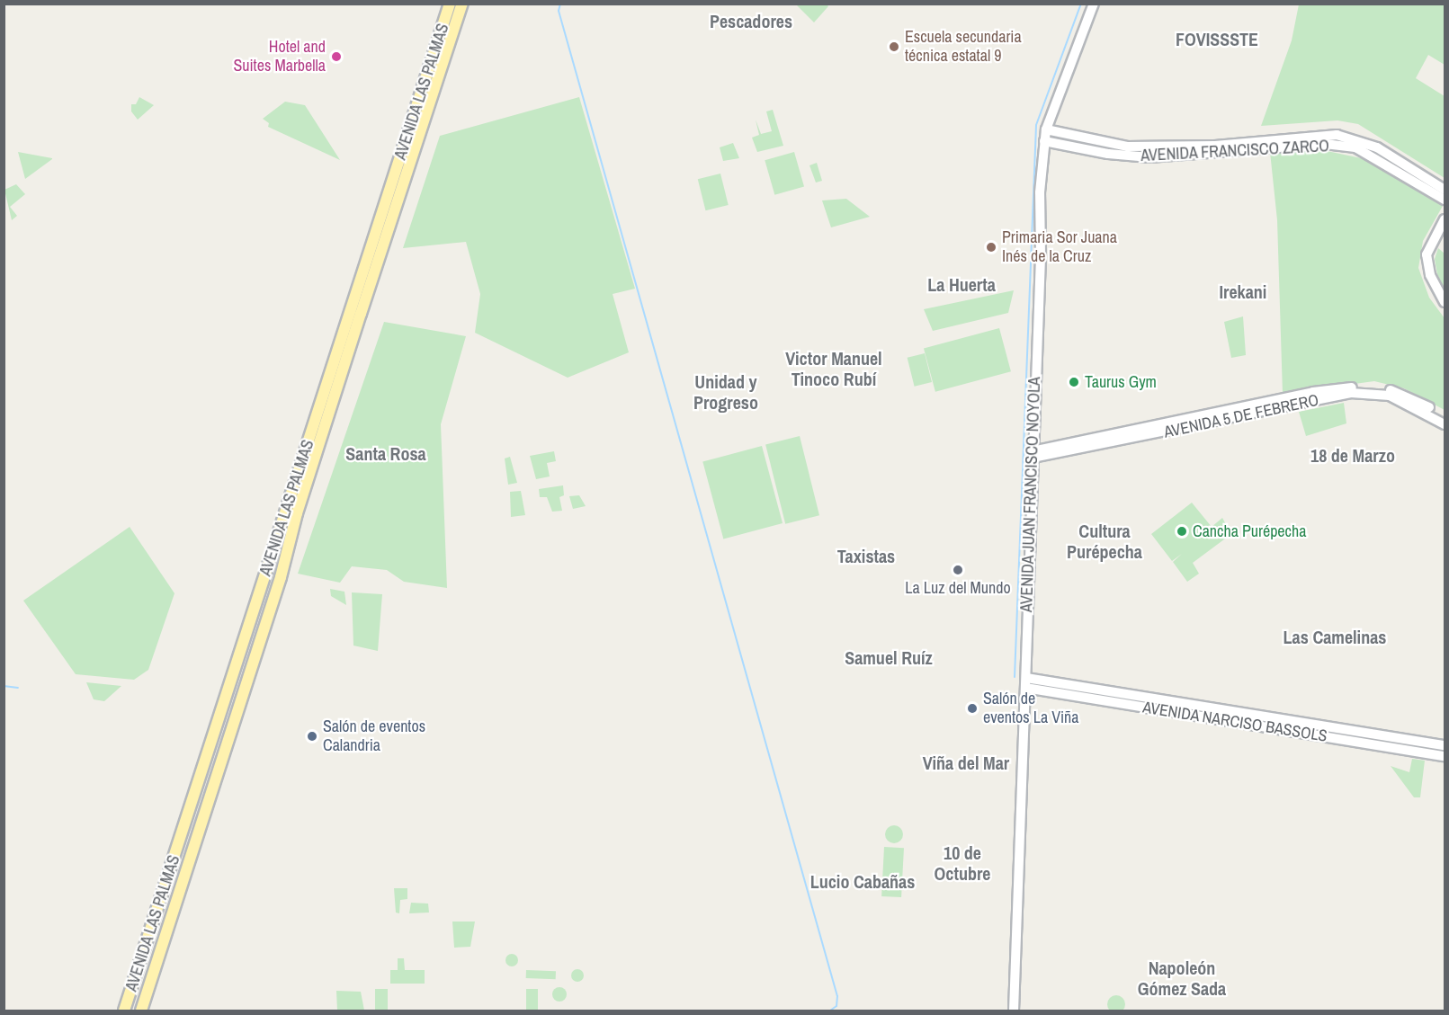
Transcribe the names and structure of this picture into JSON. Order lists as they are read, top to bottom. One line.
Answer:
{"streets":{"main road":["AVENIDA LAS PALMAS"],"street":["AVENIDA FRANCISCO ZARCO","AVENIDA 5 DE FEBRERO","AVENIDA JUAN FRANCISCO NOYOLA","AVENIDA NARCISO BASSOLS"]},"crossings":[["AVENIDA FRANCISCO ZARCO","AVENIDA JUAN FRANCISCO NOYOLA"],["AVENIDA 5 DE FEBRERO","AVENIDA JUAN FRANCISCO NOYOLA"],["AVENIDA JUAN FRANCISCO NOYOLA","AVENIDA NARCISO BASSOLS"]],"districts":["Pescadores","FOVISSSTE","La Huerta","Irekani","Victor Manuel Tinoco Rubí","Unidad y Progreso","Santa Rosa","18 de Marzo","Cultura Purépecha","Taxistas","Las Camelinas","Samuel Ruíz","Viña del Mar","10 de Octubre","Lucio Cabañas","Napoleón Gómez Sada"],"places":["Escuela secundaria técnica estatal 9","Hotel and Suites Marbella","Primaria Sor Juana Inés de la Cruz","Taurus Gym","Cancha Purépecha","La Luz del Mundo","Salón de eventos La Viña","Salón de eventos Calandria"]}
